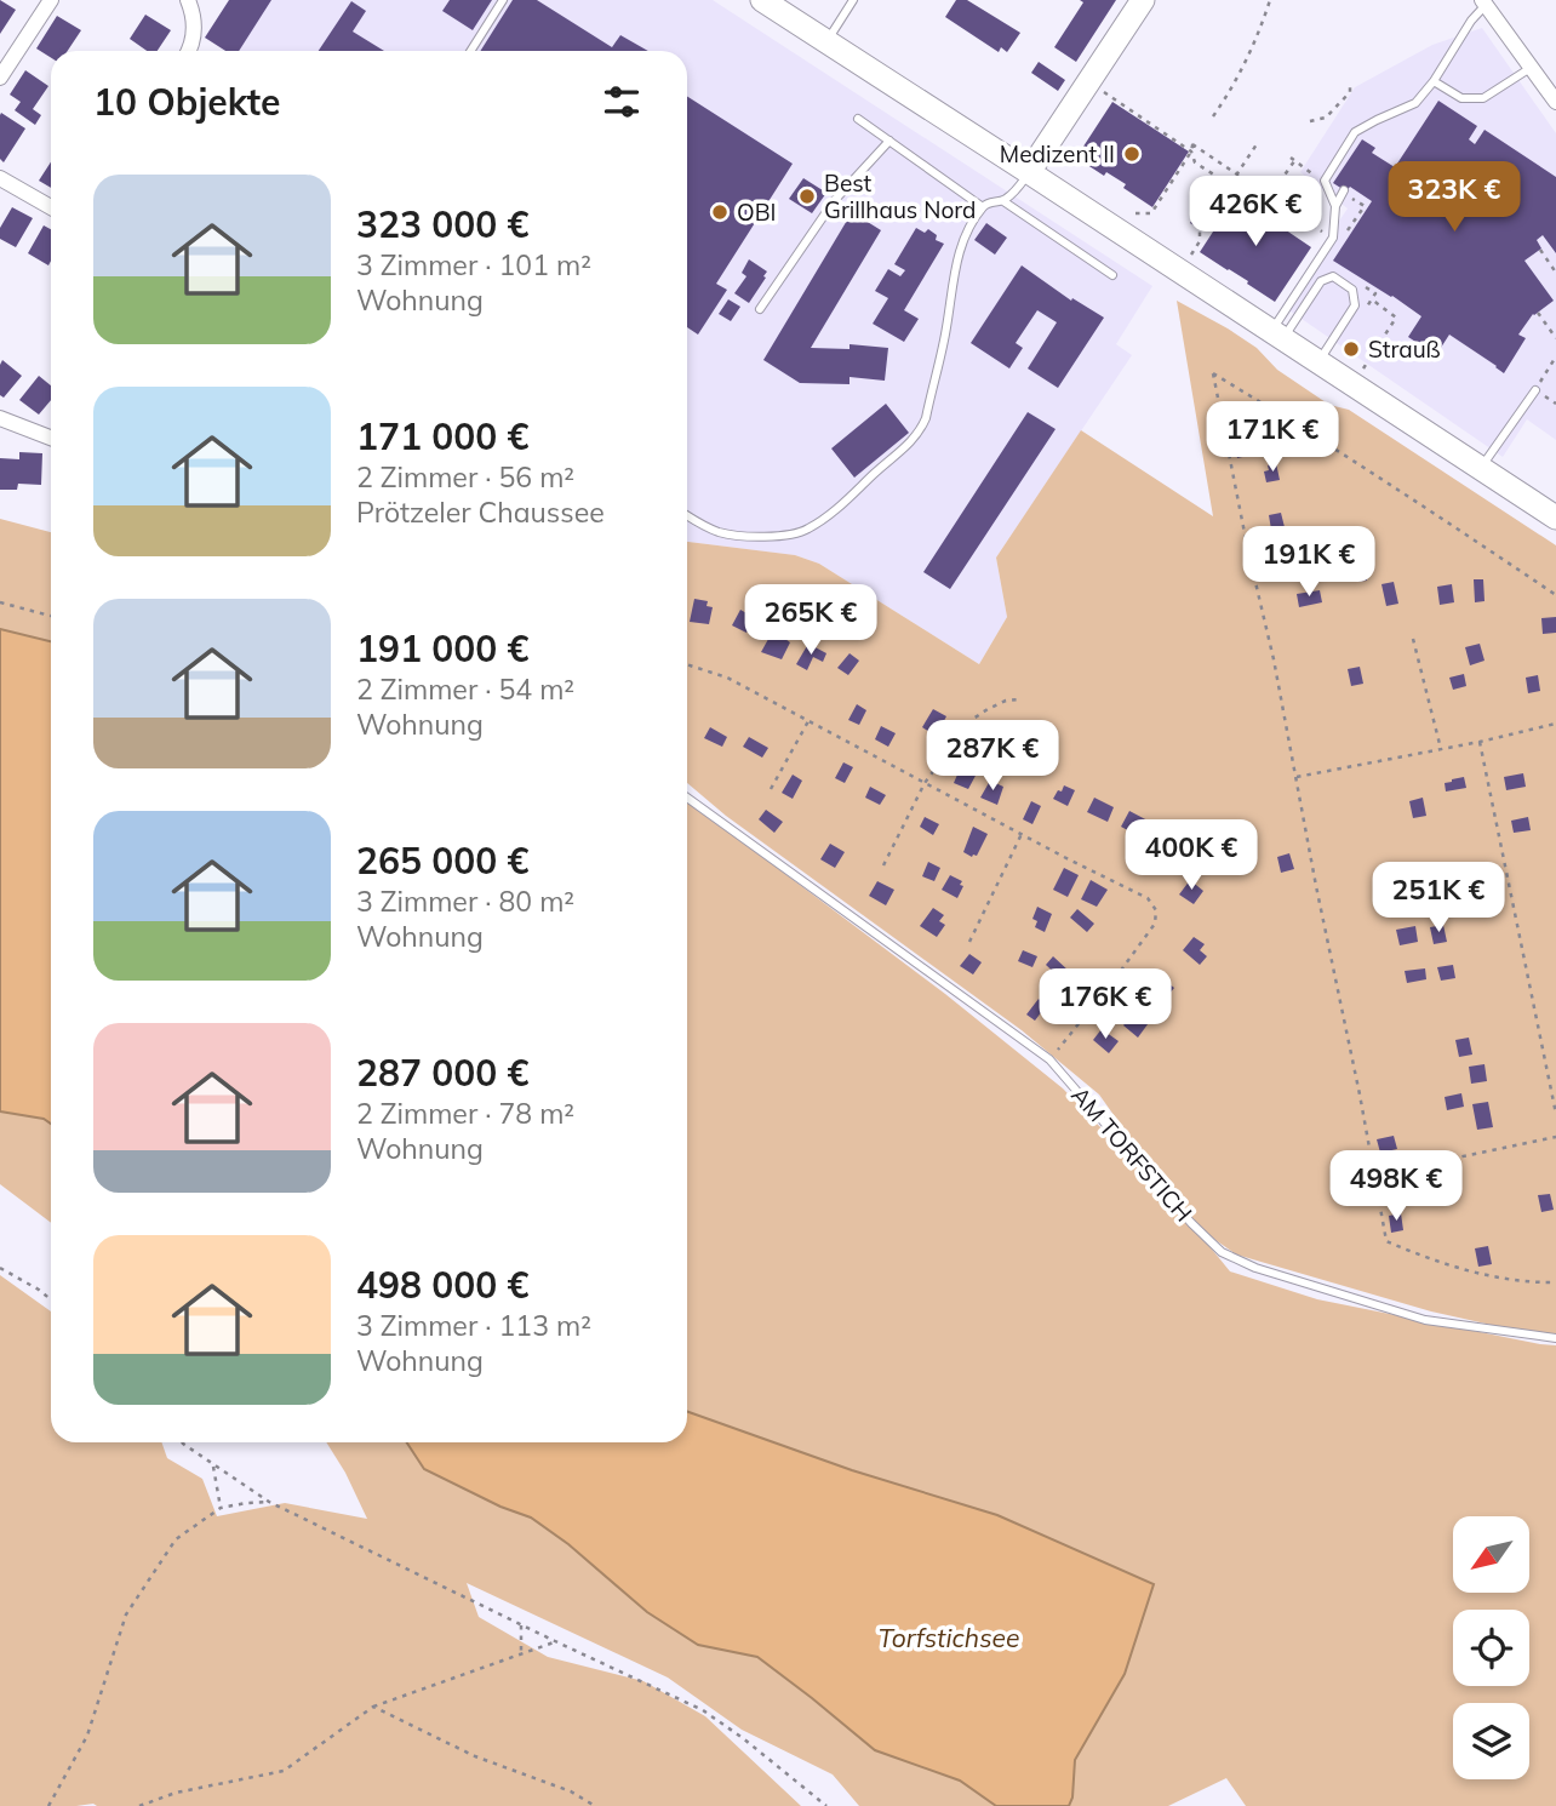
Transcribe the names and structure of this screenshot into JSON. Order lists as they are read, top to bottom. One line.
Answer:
{"streets":{"lane":["AM TORFSTICH"]},"water":["Torfstichsee"],"places":["Medizent II","Best Grillhaus Nord","OBI","Strauß"],"north":"bottom left","page":{"heading":"10 Objekte","list":[{"name":"323 000 €","note":"3 Zimmer · 101 m² · Wohnung"},{"name":"171 000 €","note":"2 Zimmer · 56 m² · Prötzeler Chaussee"},{"name":"191 000 €","note":"2 Zimmer · 54 m² · Wohnung"},{"name":"265 000 €","note":"3 Zimmer · 80 m² · Wohnung"},{"name":"287 000 €","note":"2 Zimmer · 78 m² · Wohnung"},{"name":"498 000 €","note":"3 Zimmer · 113 m² · Wohnung"}],"price":["323K €","426K €","171K €","191K €","265K €","287K €","400K €","251K €","176K €","498K €"]}}
